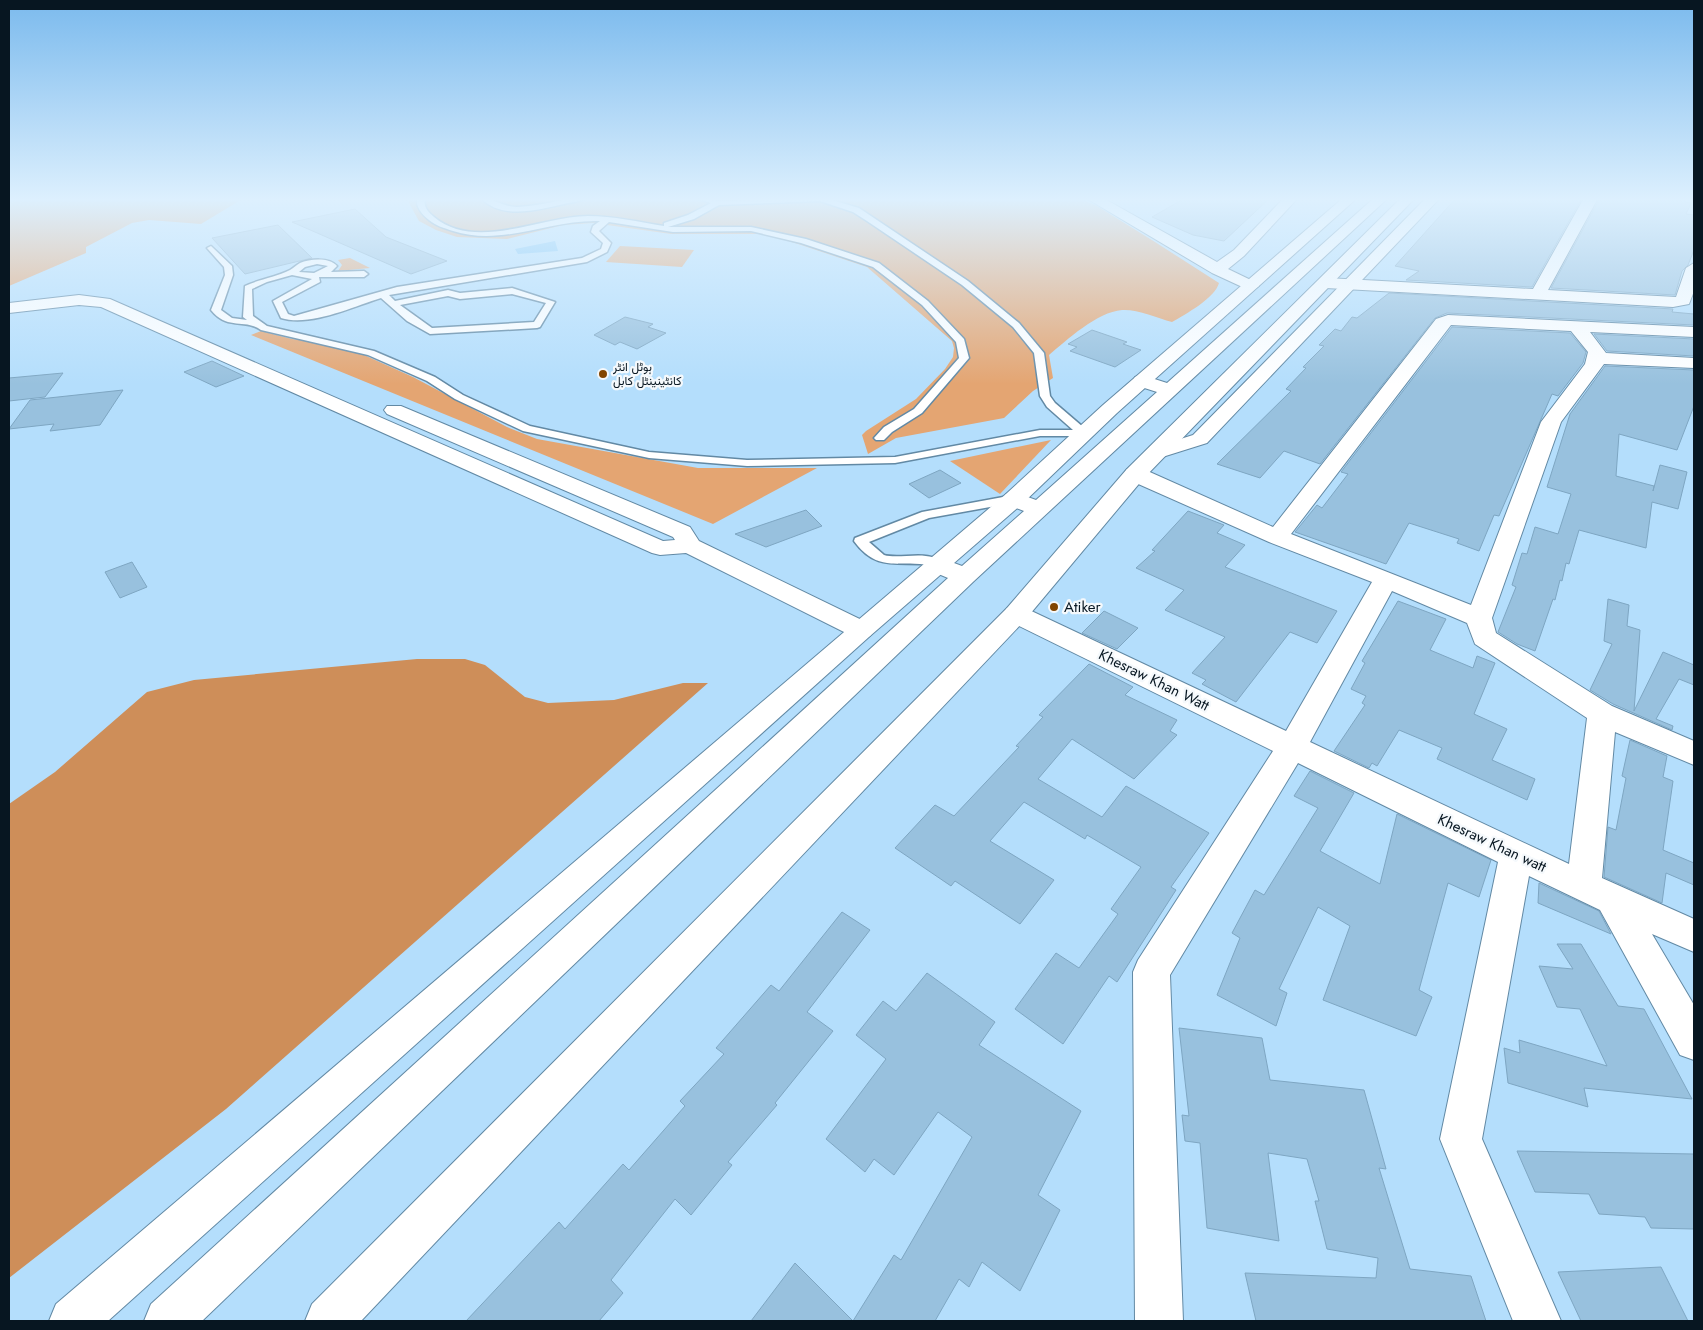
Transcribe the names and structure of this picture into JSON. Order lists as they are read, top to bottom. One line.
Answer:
{"streets":{"street":["Khesraw Khan Watt","Khesraw Khan watt"]},"crossings":[["Khesraw Khan Watt","Khesraw Khan watt"]],"places":["ہوٹل انٹر کانٹینینٹل کابل","Atiker"]}
